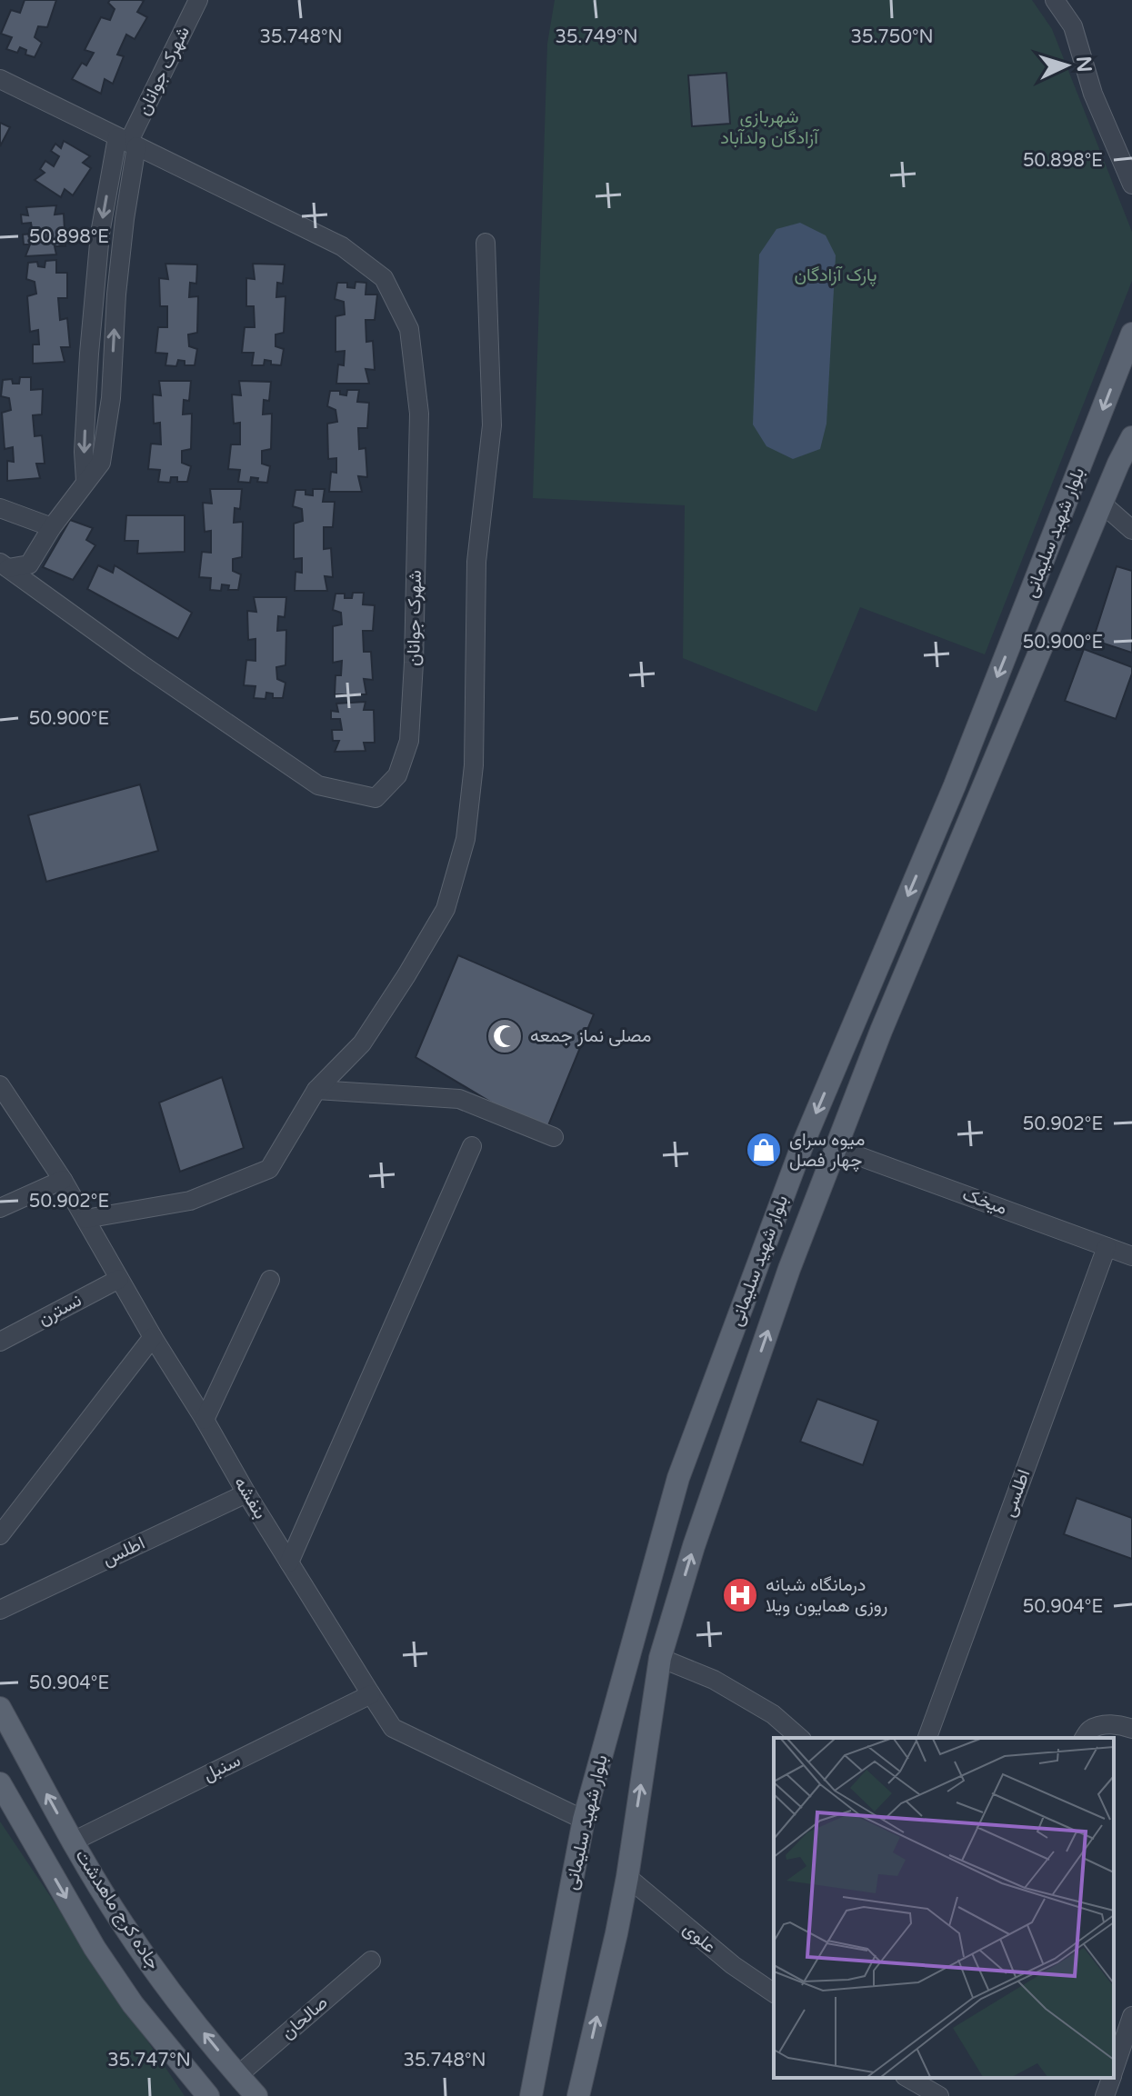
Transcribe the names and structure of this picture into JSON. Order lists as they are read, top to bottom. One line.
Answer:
{"streets":{"main road":["بلوار شهید سلیمانی","جاده کرج ماهدشت"],"street":["شهرک جوانان","میخک","نسترن","اطلسی","بنفشه","اطلس","سنبل","علوی","صالحان"]},"crossings":[["بلوار شهید سلیمانی","میخک"],["بلوار شهید سلیمانی","بنفشه"],["بلوار شهید سلیمانی","علوی"],["میخک","اطلسی"],["نسترن","بنفشه"],["بنفشه","اطلس"],["بنفشه","سنبل"],["سنبل","جاده کرج ماهدشت"],["جاده کرج ماهدشت","صالحان"]],"parks":["شهربازی آزادگان ولدآباد","پارک آزادگان"],"places":{"mosque":["مصلی نماز جمعه"],"shop":["میوه سرای چهار فصل"],"hospital":["درمانگاه شبانه روزی همایون ویلا"]},"north":"right","coordinates":["35.748°N","35.749°N","35.750°N","50.898°E","50.900°E","50.902°E","50.904°E","35.747°N"]}
